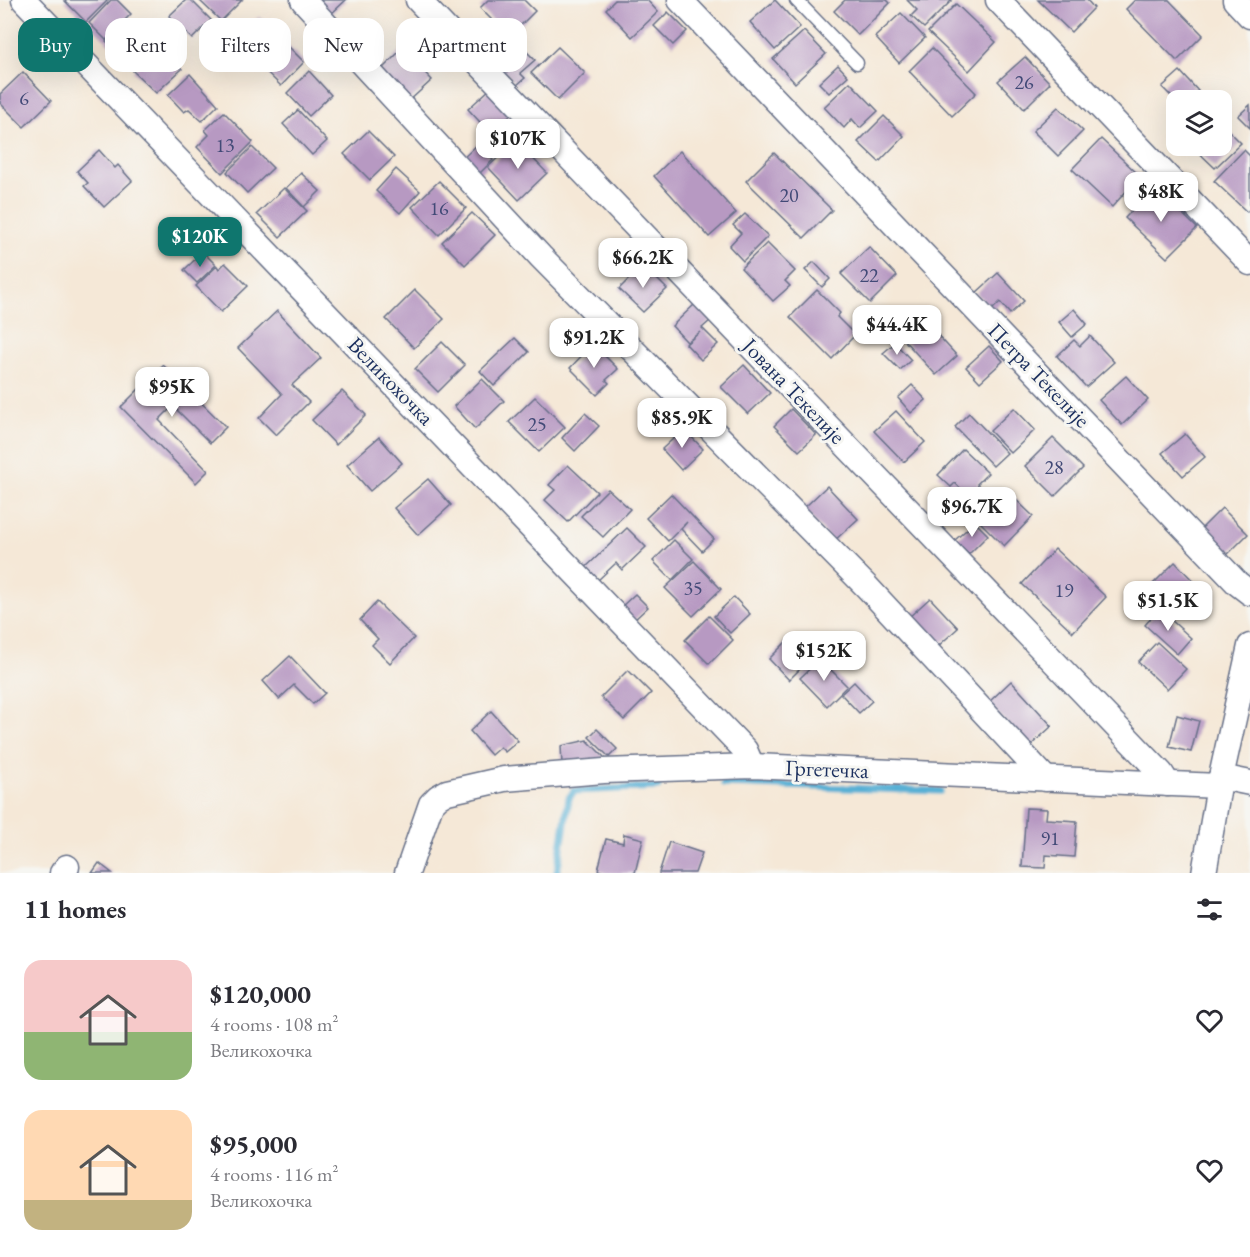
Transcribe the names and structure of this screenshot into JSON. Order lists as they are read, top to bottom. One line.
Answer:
{"streets":{"street":["Петра Текелије","Великохочка","Јована Текелије","Гргетечка"]},"crossings":[["Великохочка","Гргетечка"],["Јована Текелије","Гргетечка"]],"house_numbers":["26","6","13","20","16","22","25","28","35","19","91"],"page":{"chip":["Buy","Rent","Filters","New","Apartment"],"price":["$107K","$48K","$120K","$66.2K","$44.4K","$91.2K","$95K","$85.9K","$96.7K","$51.5K","$152K"],"heading":"11 homes","list":[{"name":"$120,000","note":"4 rooms · 108 m² · Великохочка"},{"name":"$95,000","note":"4 rooms · 116 m² · Великохочка"}]}}
